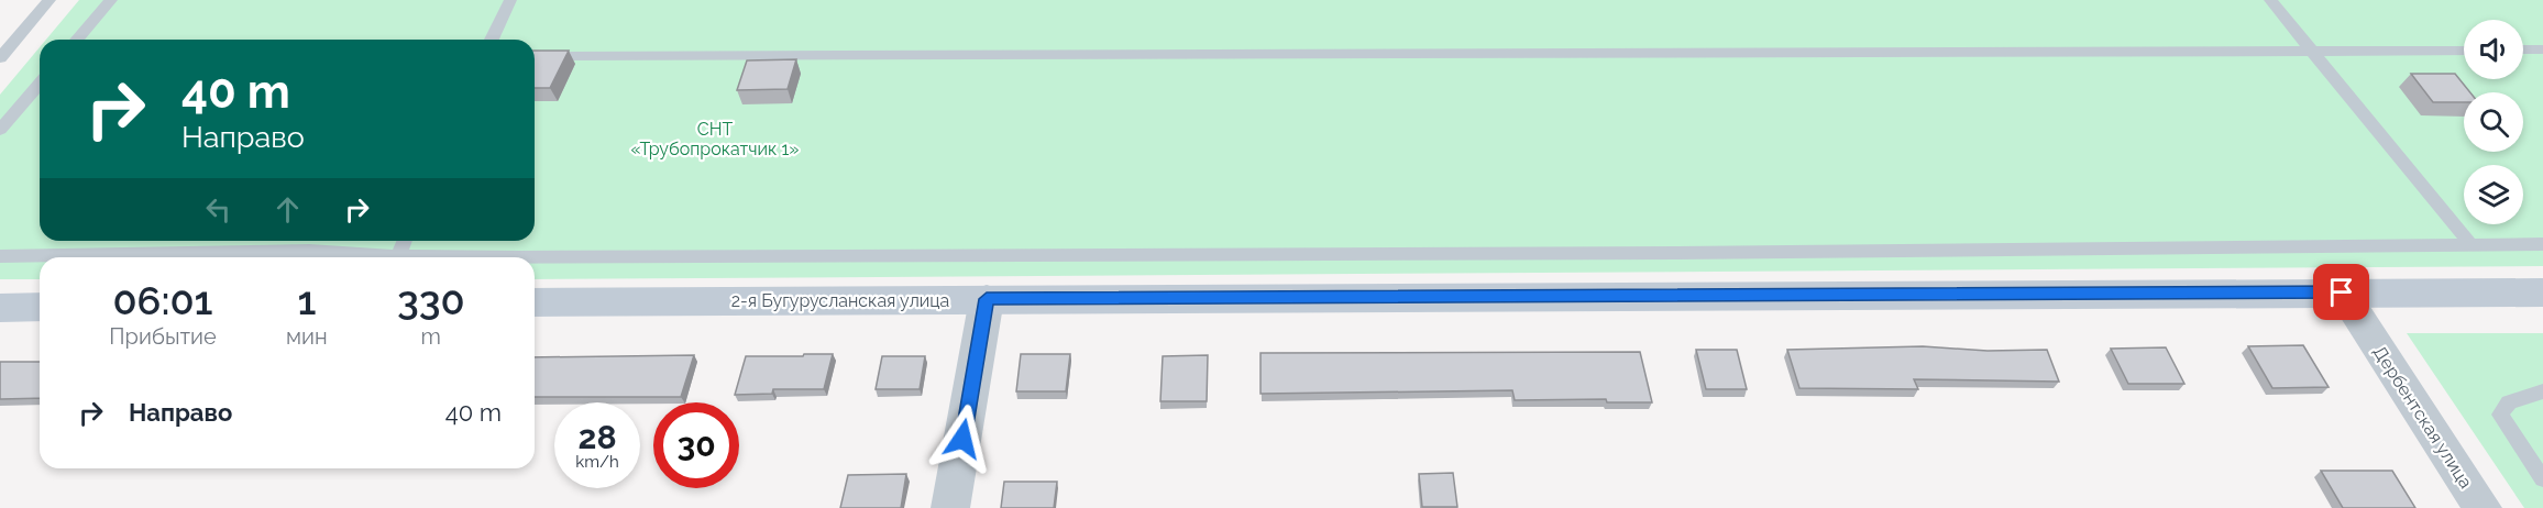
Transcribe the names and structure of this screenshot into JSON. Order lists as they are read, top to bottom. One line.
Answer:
{"streets":{"street":["2-я Бугурусланская улица","Дербентская улица"]},"crossings":[["2-я Бугурусланская улица","Дербентская улица"]],"parks":["СНТ «Трубопрокатчик 1»"],"page":{"turn":["40 m","Направо"],"eta":["06:01","Прибытие","1","мин","330","m"],"list":[{"name":"Направо","value":"40 m"}],"speed":"28 km/h","limit":"30"}}
